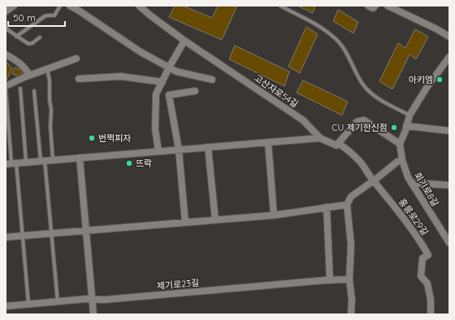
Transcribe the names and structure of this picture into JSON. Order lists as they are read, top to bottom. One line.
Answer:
{"streets":{"street":["고산자로54길","회기로8길","홍릉로29길","제기로23길"]},"crossings":[["고산자로54길","홍릉로29길"]],"places":["아키엠","CU 제기한신점","번쩍피자","뜨락"],"scale_bar":"50 m"}
